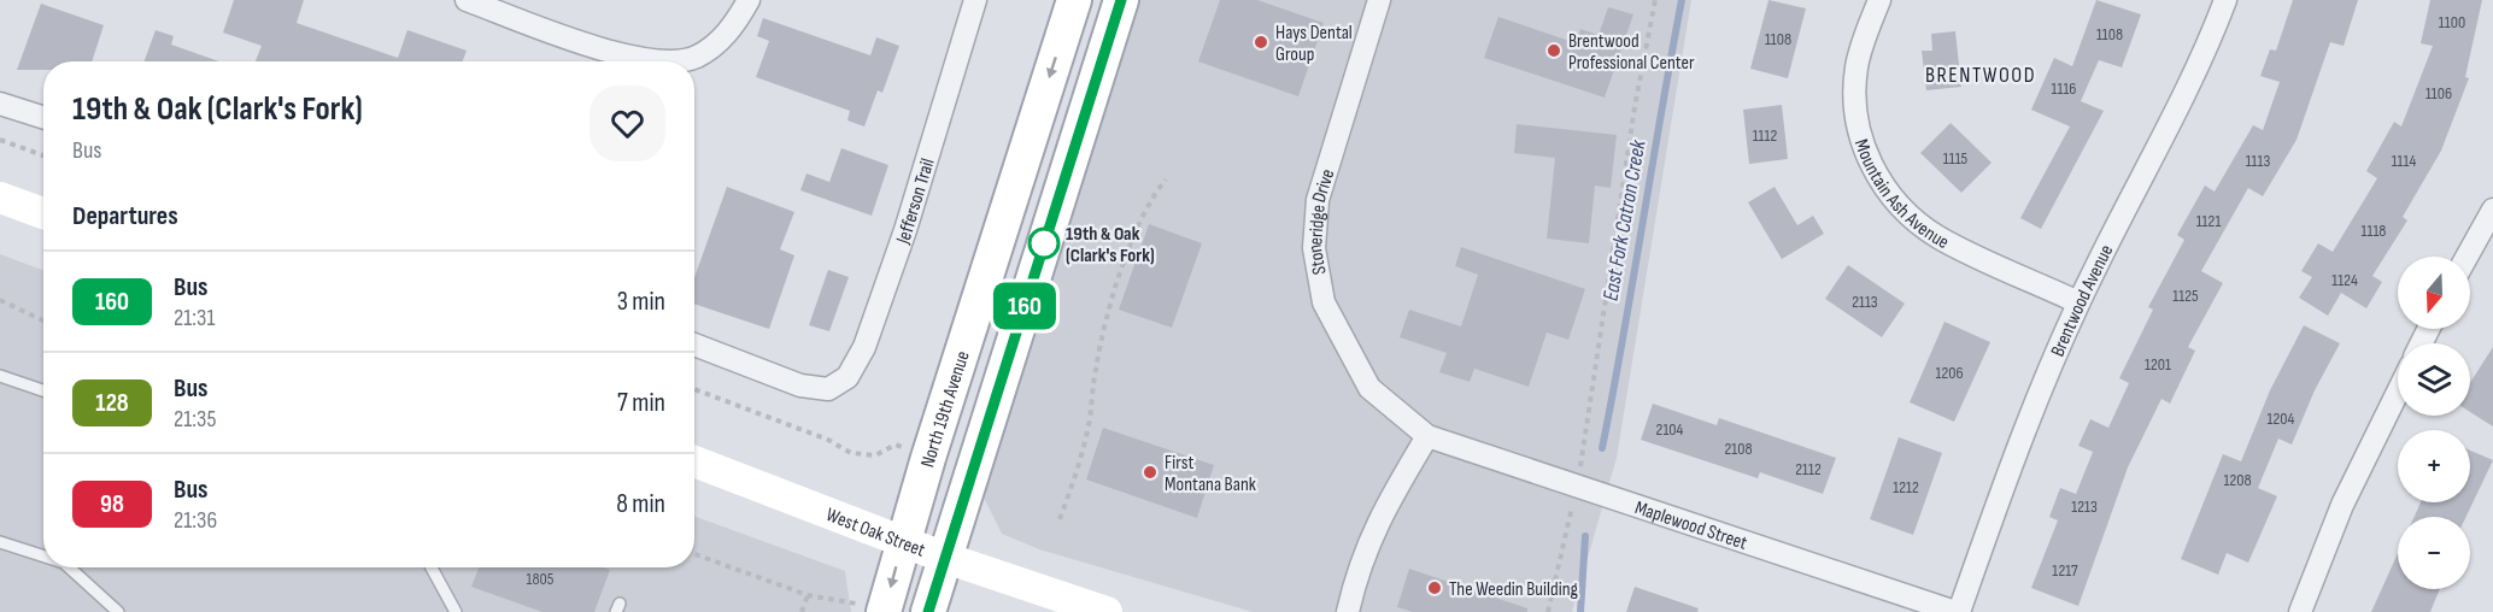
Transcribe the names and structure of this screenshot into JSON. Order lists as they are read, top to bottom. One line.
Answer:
{"streets":{"main road":["North 19th Avenue","West Oak Street"],"street":["Mountain Ash Avenue","Jefferson Trail","Stoneridge Drive","Brentwood Avenue","Maplewood Street"]},"crossings":[["Mountain Ash Avenue","Brentwood Avenue"],["Stoneridge Drive","Maplewood Street"],["Brentwood Avenue","Maplewood Street"],["North 19th Avenue","West Oak Street"]],"districts":["BRENTWOOD"],"water":["East Fork Catron Creek"],"places":["Hays Dental Group","Brentwood Professional Center","19th & Oak (Clark's Fork)","First Montana Bank","The Weedin Building"],"lines":["bus line 160"],"house_numbers":["1100","1108","1108","1116","1106","1112","1115","1113","1114","1121","1118","1124","1125","2113","1201","1206","1204","2104","2108","2112","1208","1212","1213","1217","1805"],"north":"bottom","page":{"on_map":"160","heading":[["19th & Oak (Clark's Fork)","Bus"],"Departures"],"list":[{"mark":"160","name":"Bus","note":"21:31","value":"3 min"},{"mark":"128","name":"Bus","note":"21:35","value":"7 min"},{"mark":"98","name":"Bus","note":"21:36","value":"8 min"}],"map_buttons":["+","−"]}}
